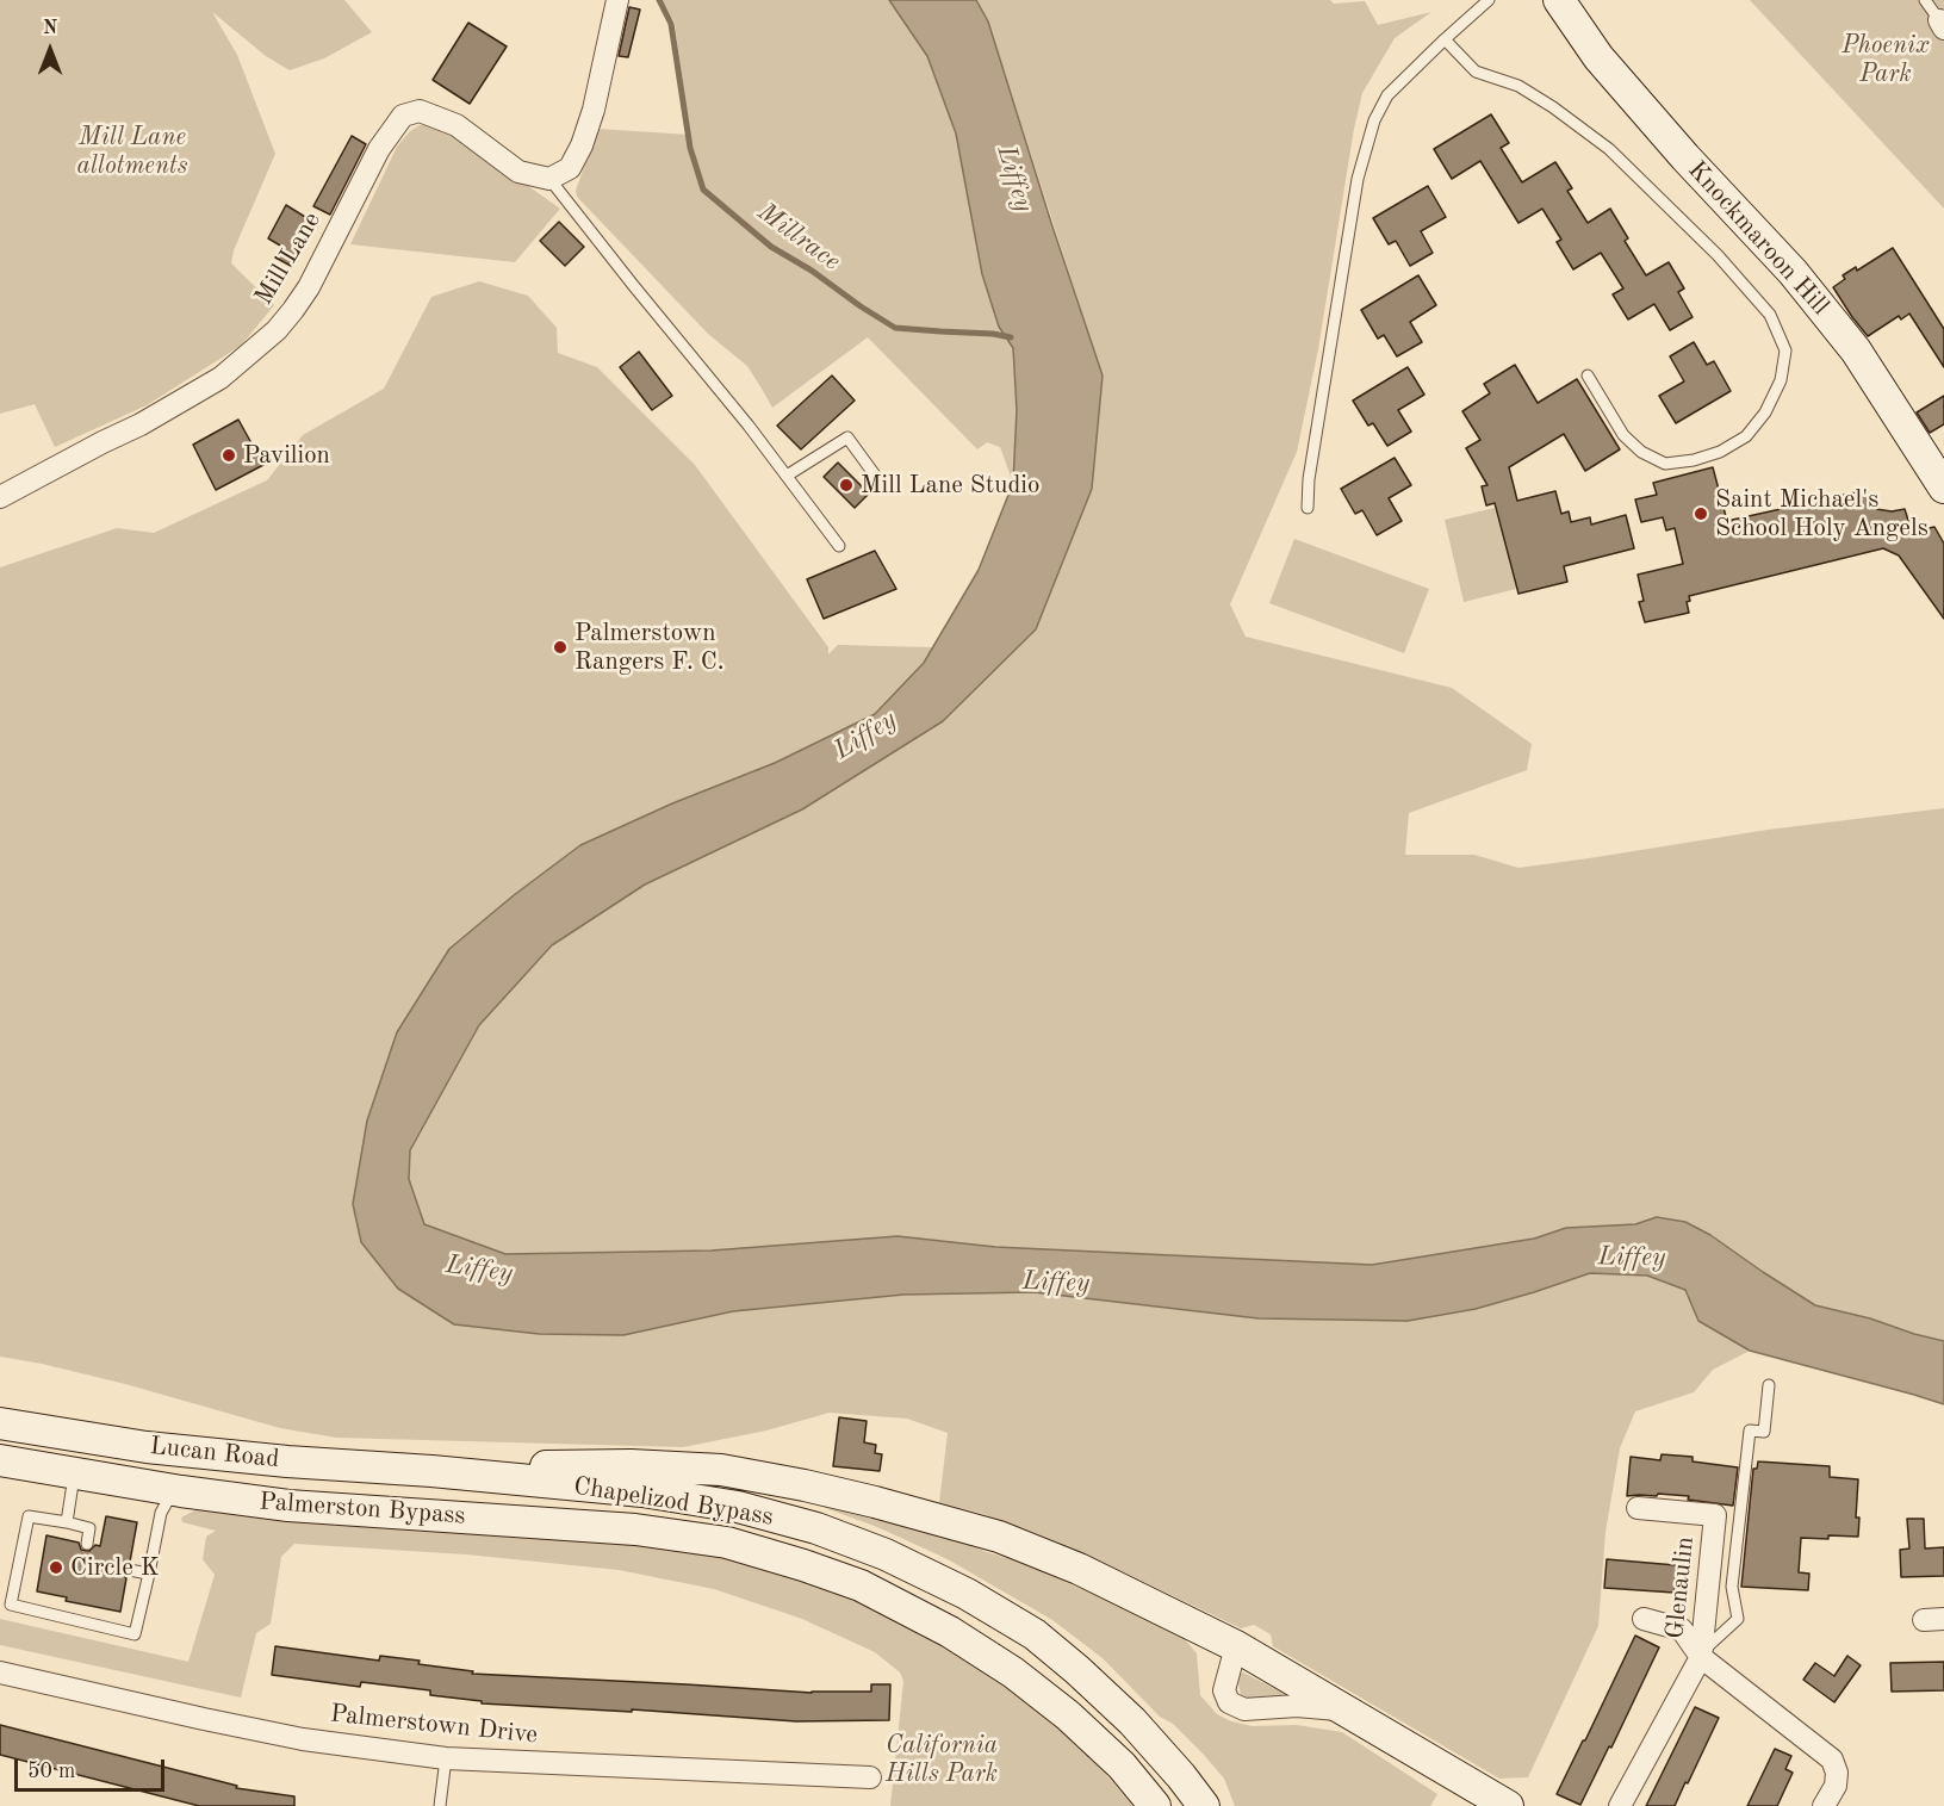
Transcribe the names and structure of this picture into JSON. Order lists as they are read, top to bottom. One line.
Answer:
{"streets":{"main road":["Knockmaroon Hill","Lucan Road","Chapelizod Bypass","Palmerston Bypass"],"street":["Mill Lane","Glenaulin","Palmerstown Drive"]},"crossings":[["Lucan Road","Chapelizod Bypass"],["Chapelizod Bypass","Palmerston Bypass"]],"water":["Liffey","Millrace"],"parks":["Phoenix Park","Mill Lane allotments","California Hills Park"],"places":["Pavilion","Mill Lane Studio","Saint Michael's School Holy Angels","Palmerstown Rangers F. C.","Circle K"],"scale_bar":"50 m","north":"top"}
